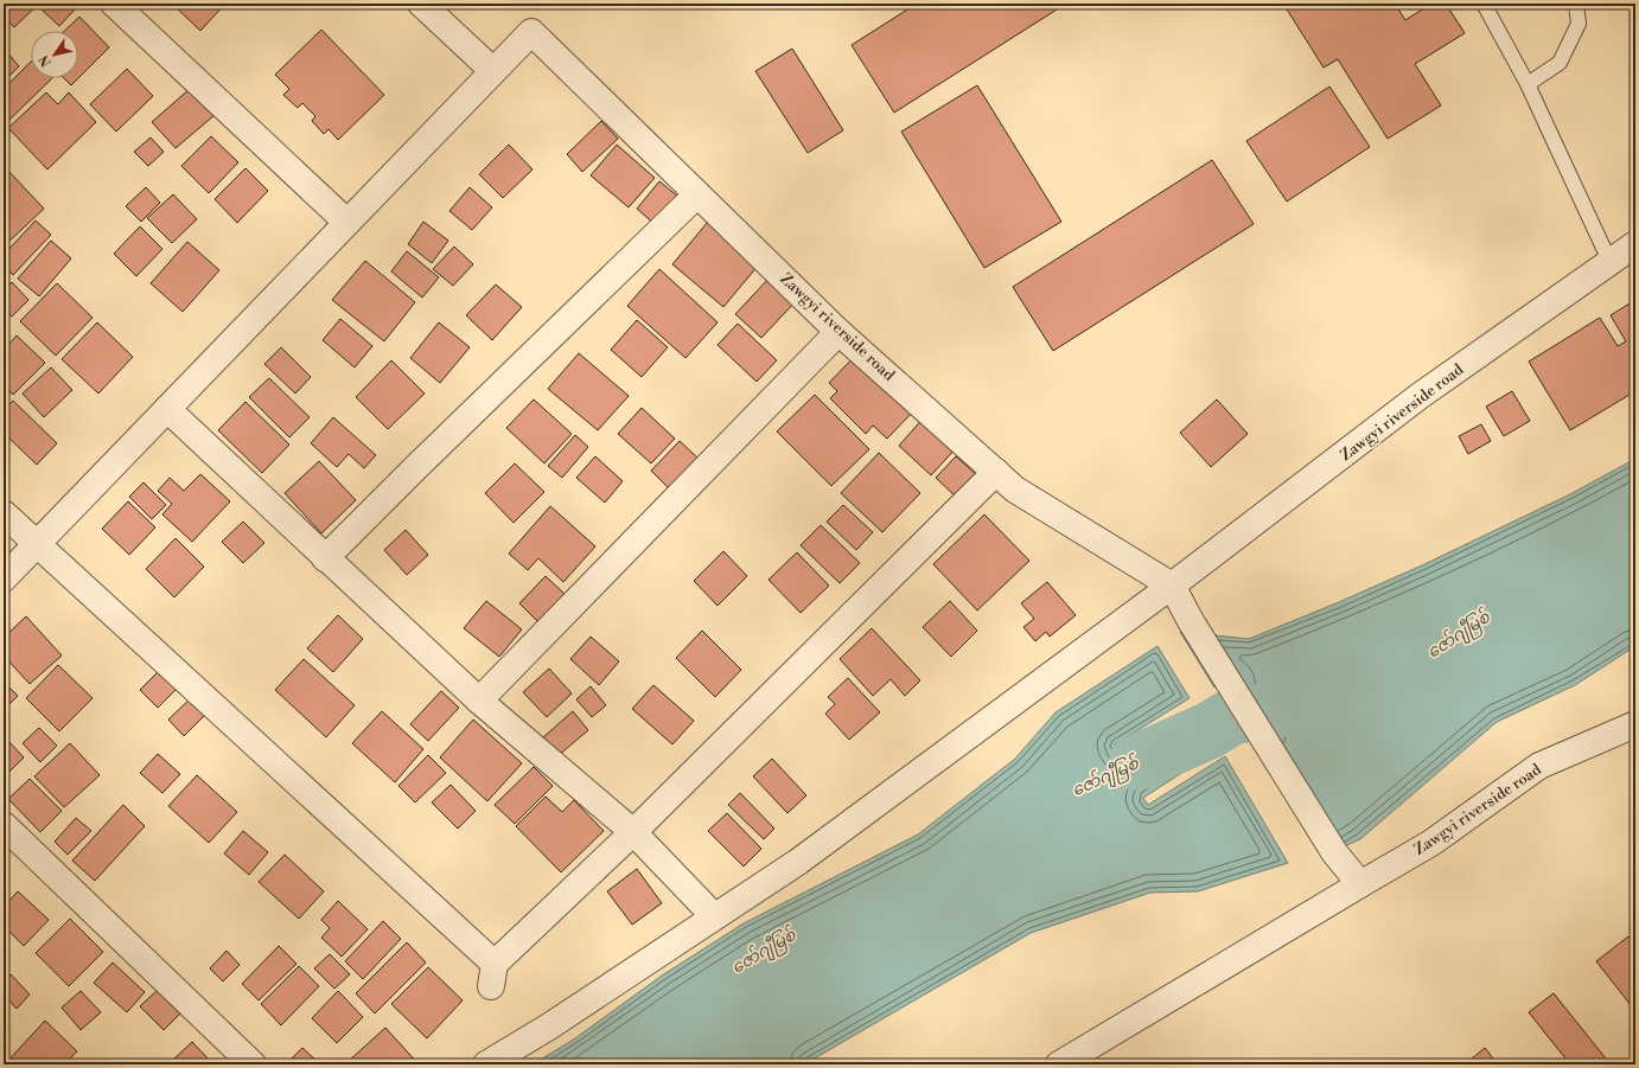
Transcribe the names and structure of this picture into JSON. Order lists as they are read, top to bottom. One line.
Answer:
{"streets":{"street":["Zawgyi riverside road"]},"water":["ဇော်ဂျီမြစ်"],"north":"bottom left"}
